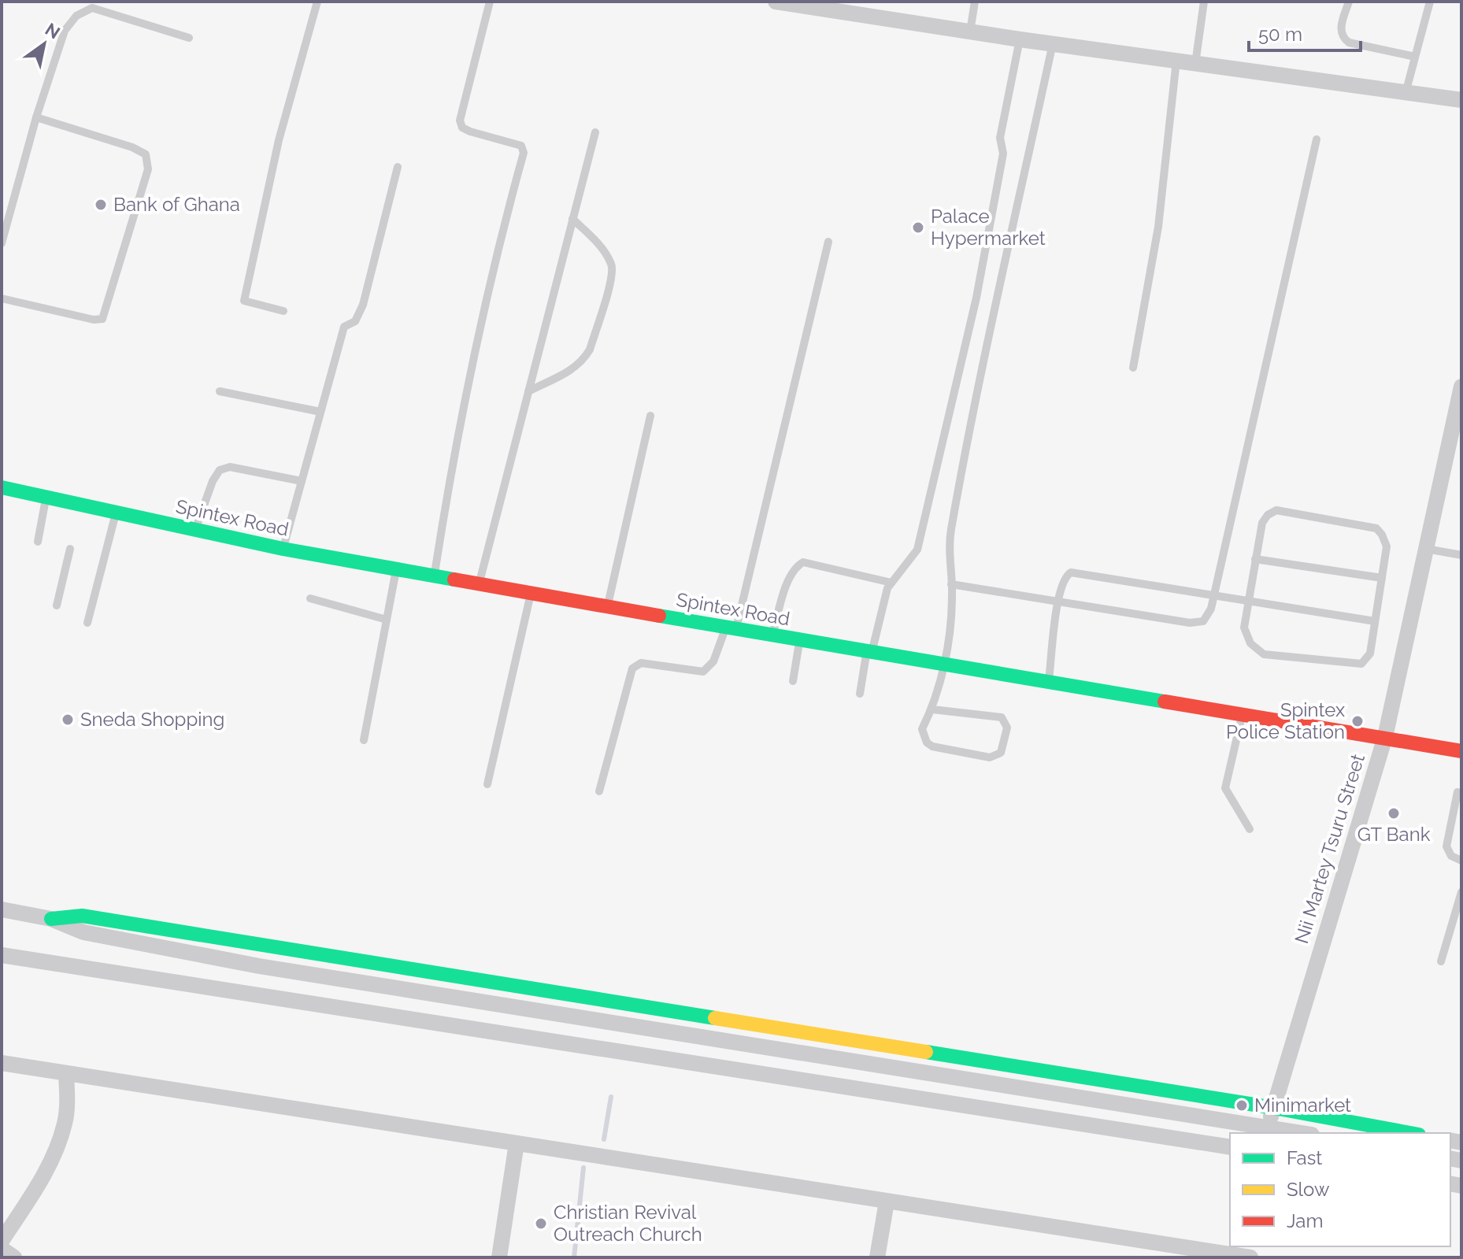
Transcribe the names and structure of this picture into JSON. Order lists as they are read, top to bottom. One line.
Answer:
{"streets":{"main road":["Spintex Road"],"street":["Nii Martey Tsuru Street"]},"crossings":[["Spintex Road","Nii Martey Tsuru Street"]],"places":["Bank of Ghana","Palace Hypermarket","Sneda Shopping","Spintex Police Station","GT Bank","Minimarket","Christian Revival Outreach Church"],"legend":["Fast","Slow","Jam"],"scale_bar":"50 m","north":"top right"}
